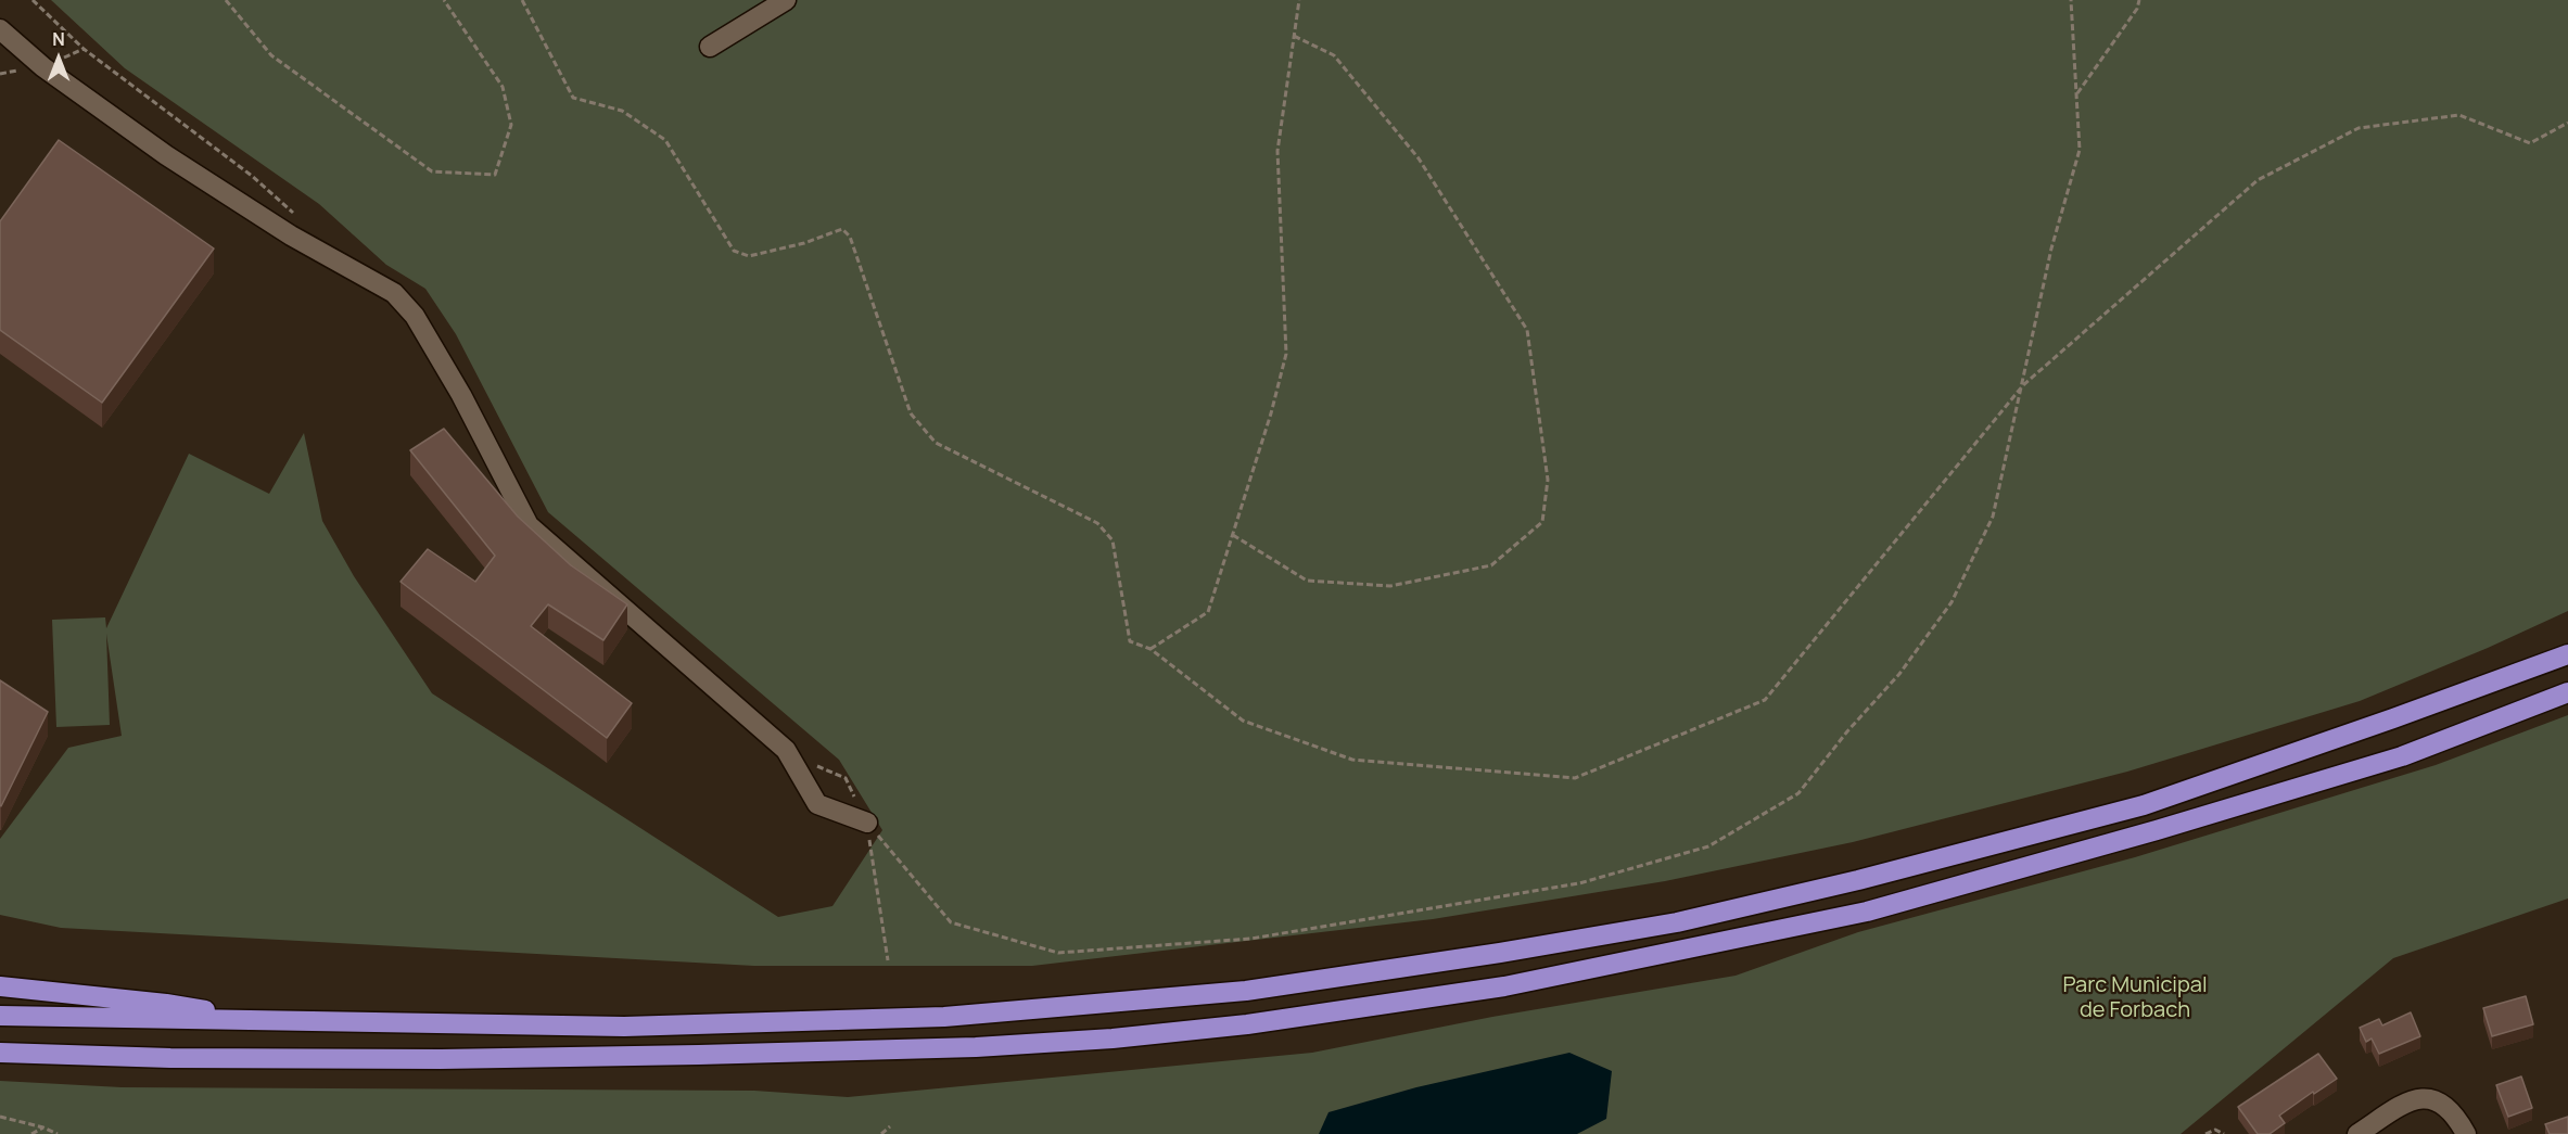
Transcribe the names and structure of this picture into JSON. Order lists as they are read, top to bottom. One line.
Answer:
{"parks":["Parc Municipal de Forbach"],"north":"top"}
